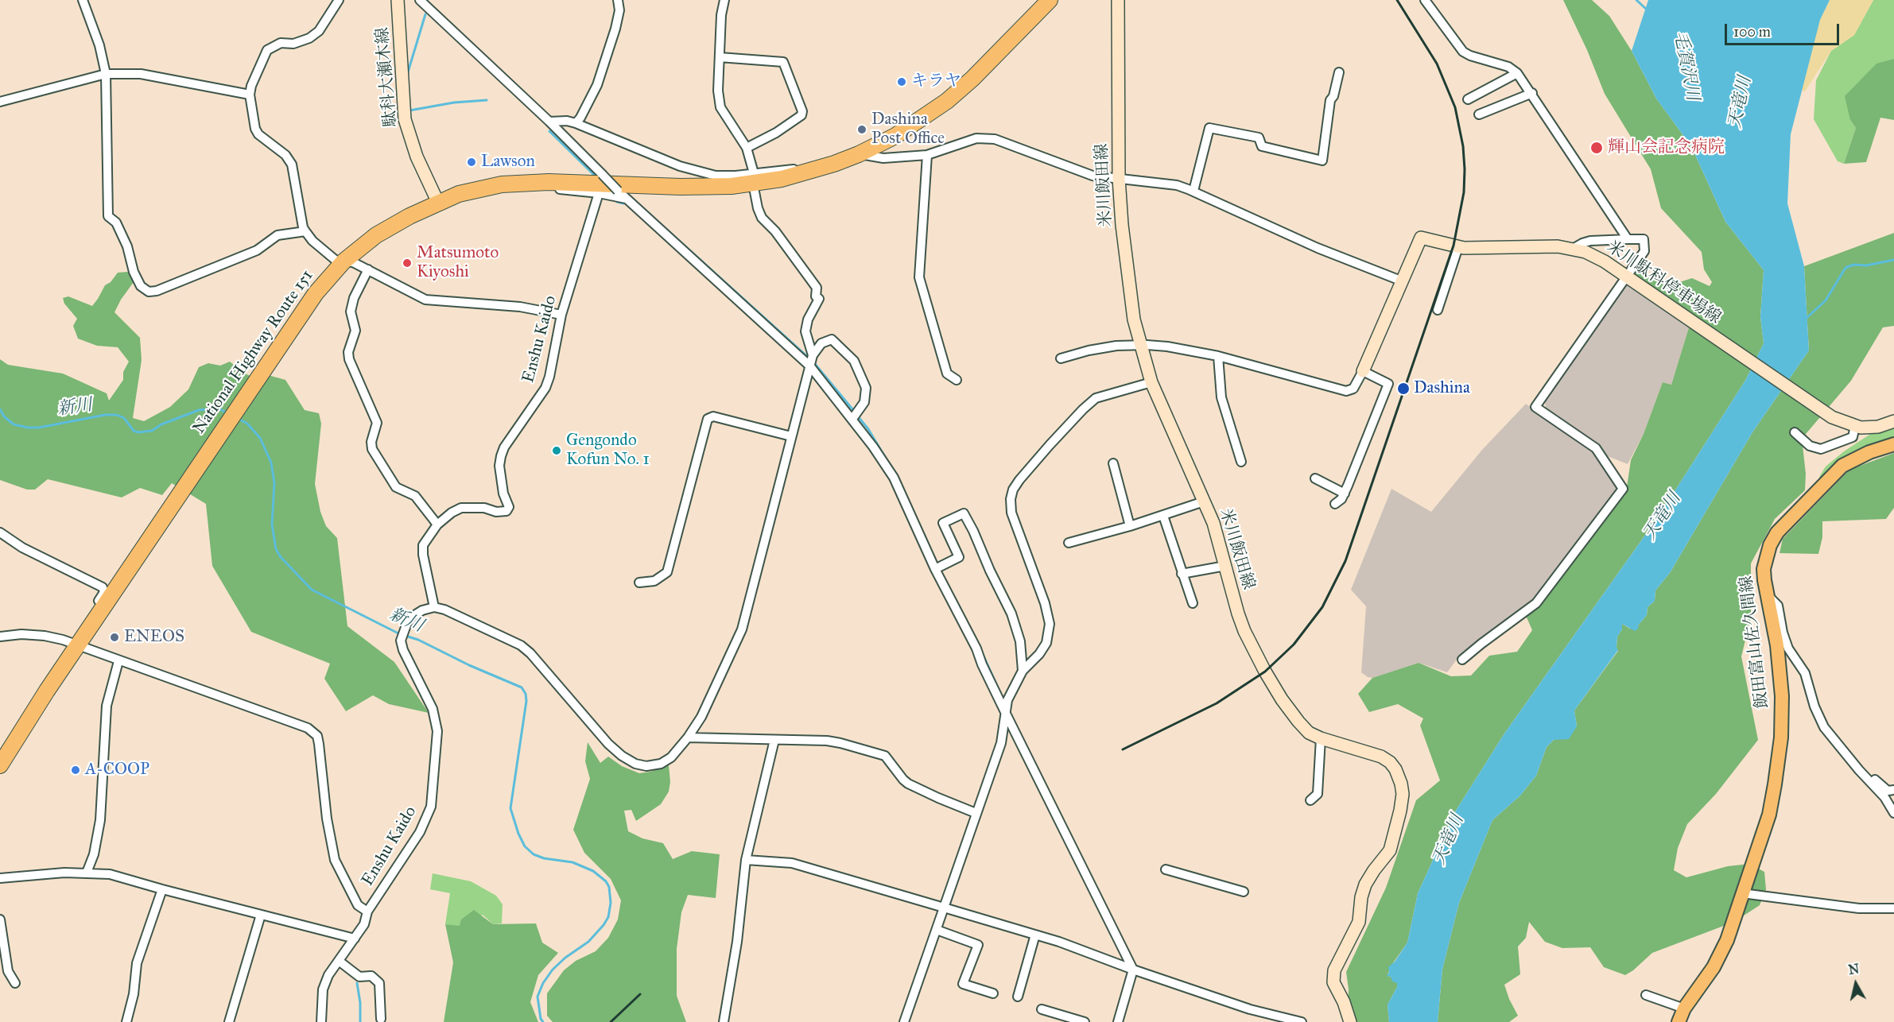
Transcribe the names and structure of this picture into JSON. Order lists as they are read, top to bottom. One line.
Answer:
{"streets":{"highway":["National Highway Route 151"],"main road":["駄科大瀬木線","米川飯田線","米川駄科停車場線","飯田富山佐久間線"],"street":["Enshu Kaido"]},"crossings":[["駄科大瀬木線","National Highway Route 151"]],"water":["毛賀沢川","天竜川","新川"],"places":["キラヤ","Dashina Post Office","輝山会記念病院","Lawson","Matsumoto Kiyoshi","Dashina","Gengondo Kofun No. 1","ENEOS","A-COOP"],"scale_bar":"100 m","north":"top"}
